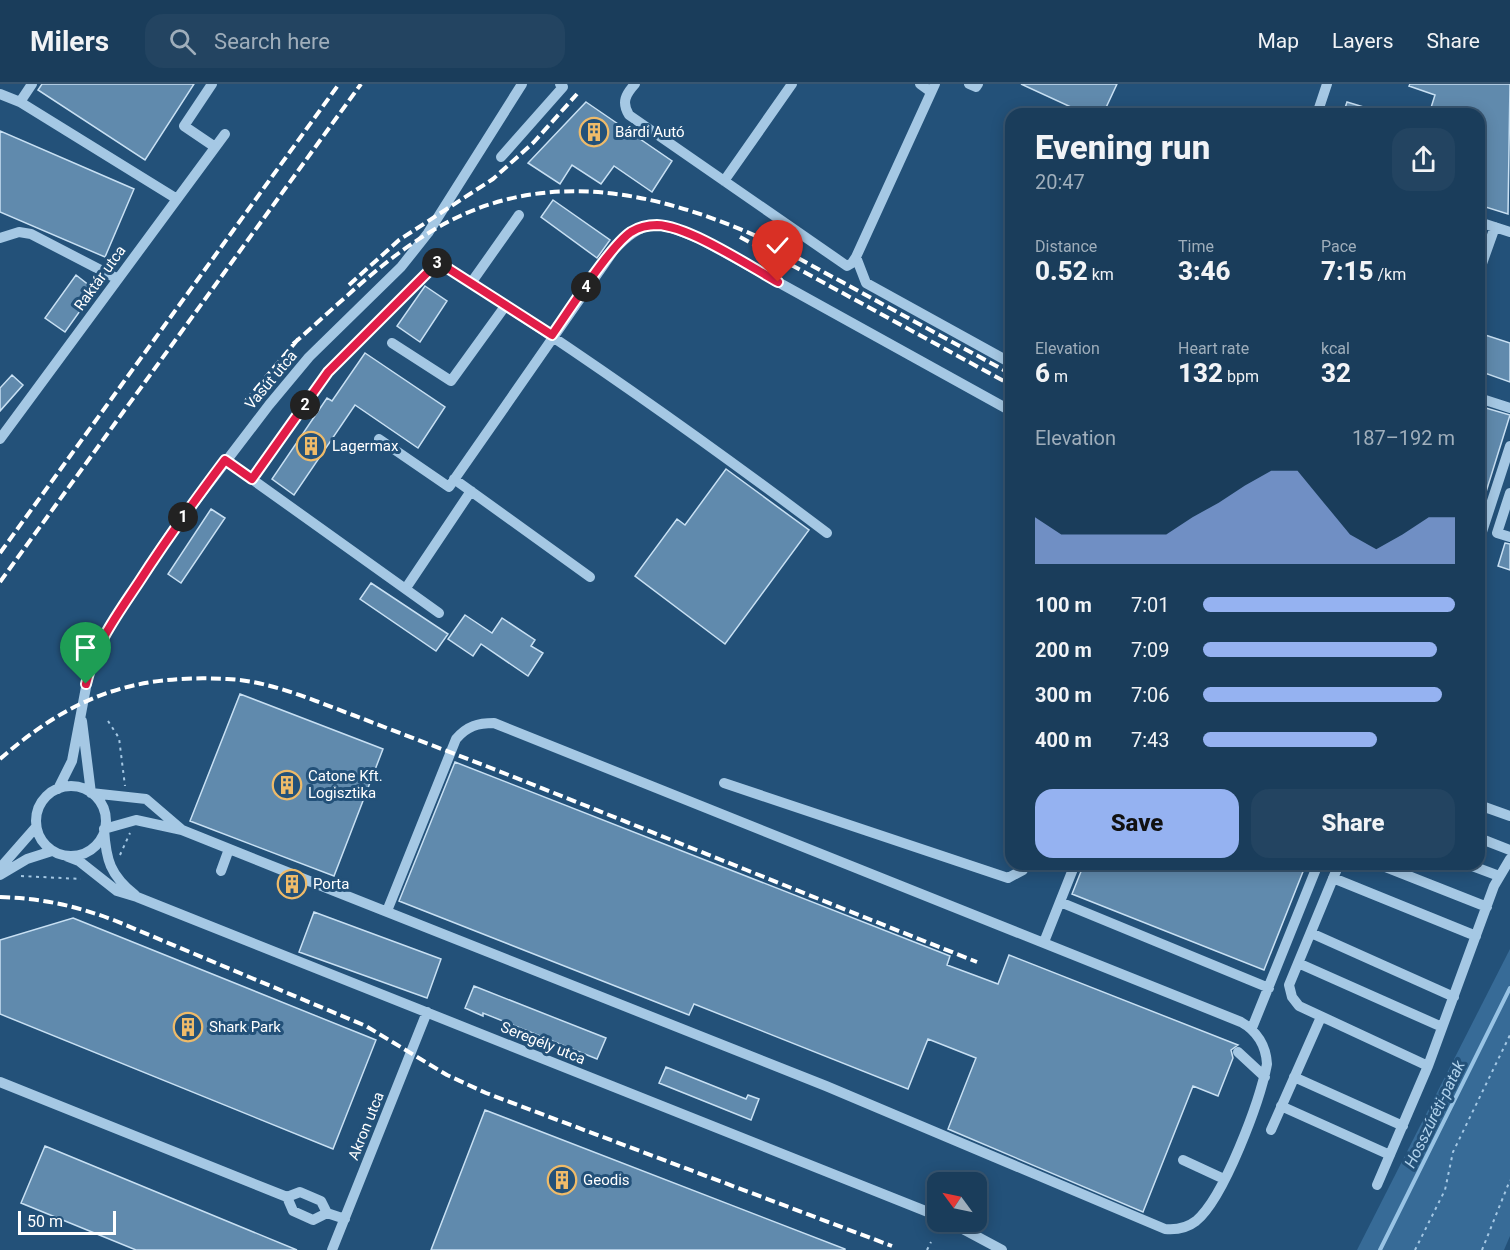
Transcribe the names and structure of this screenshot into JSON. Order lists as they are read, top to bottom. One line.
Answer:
{"streets":{"street":["Raktár utca","Vasút utca","Seregély utca","Akron utca"]},"crossings":[["Vasút utca","Seregély utca"],["Seregély utca","Akron utca"]],"water":["Hosszúréti-patak"],"places":{"building":["Bárdi Autó","Lagermax","Catone Kft. Logisztika","Porta","Shark Park","Geodis"]},"scale_bar":"50 m","north":"top left","page":{"header":"Milers","search":"Search here","nav":["Map","Layers","Share"],"heading":["Evening run","20:47"],"stats":[["Distance","0.52 km"],["Time","3:46"],["Pace","7:15 /km"],["Elevation","6 m"],["Heart rate","132 bpm"],["kcal","32"]],"pins":["3","4","2","1"],"chart":["Elevation","187–192 m"],"list":[{"name":"100 m","note":"7:01"},{"name":"200 m","note":"7:09"},{"name":"300 m","note":"7:06"},{"name":"400 m","note":"7:43"}],"buttons":["Save","Share"],"scale":"50 m"}}
